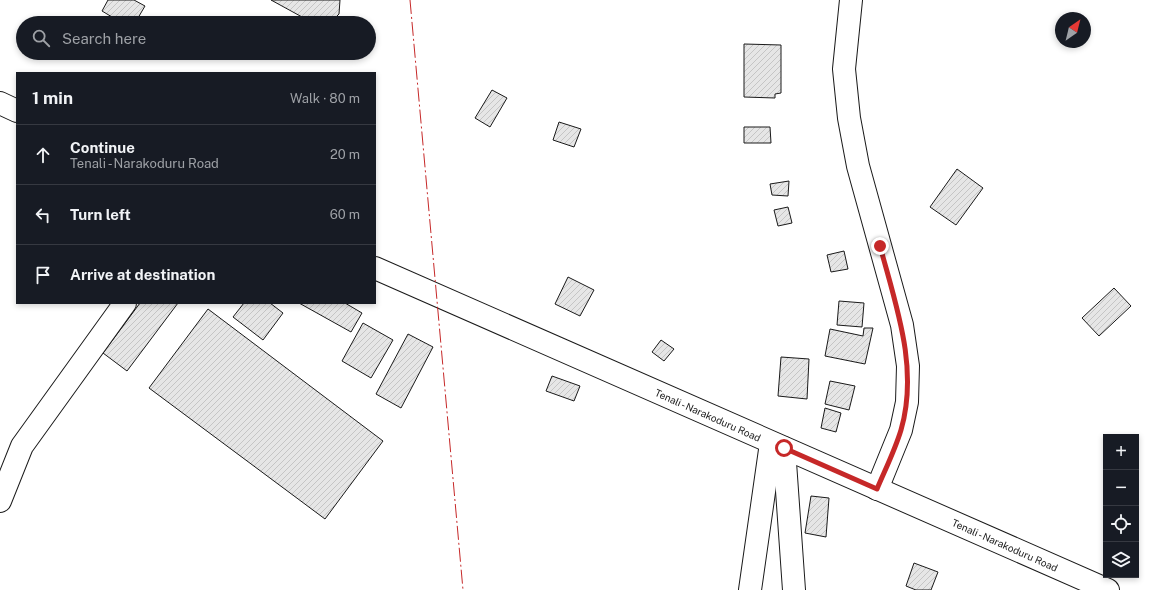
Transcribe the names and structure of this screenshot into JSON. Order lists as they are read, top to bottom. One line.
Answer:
{"streets":{"street":["Tenali - Narakoduru Road"]},"north":"top right","page":{"search":"Search here","heading":["1 min","Walk · 80 m"],"list":[["Continue","Tenali - Narakoduru Road","20 m"],["Turn left","60 m"],"Arrive at destination"],"map_buttons":["+","−"]}}
